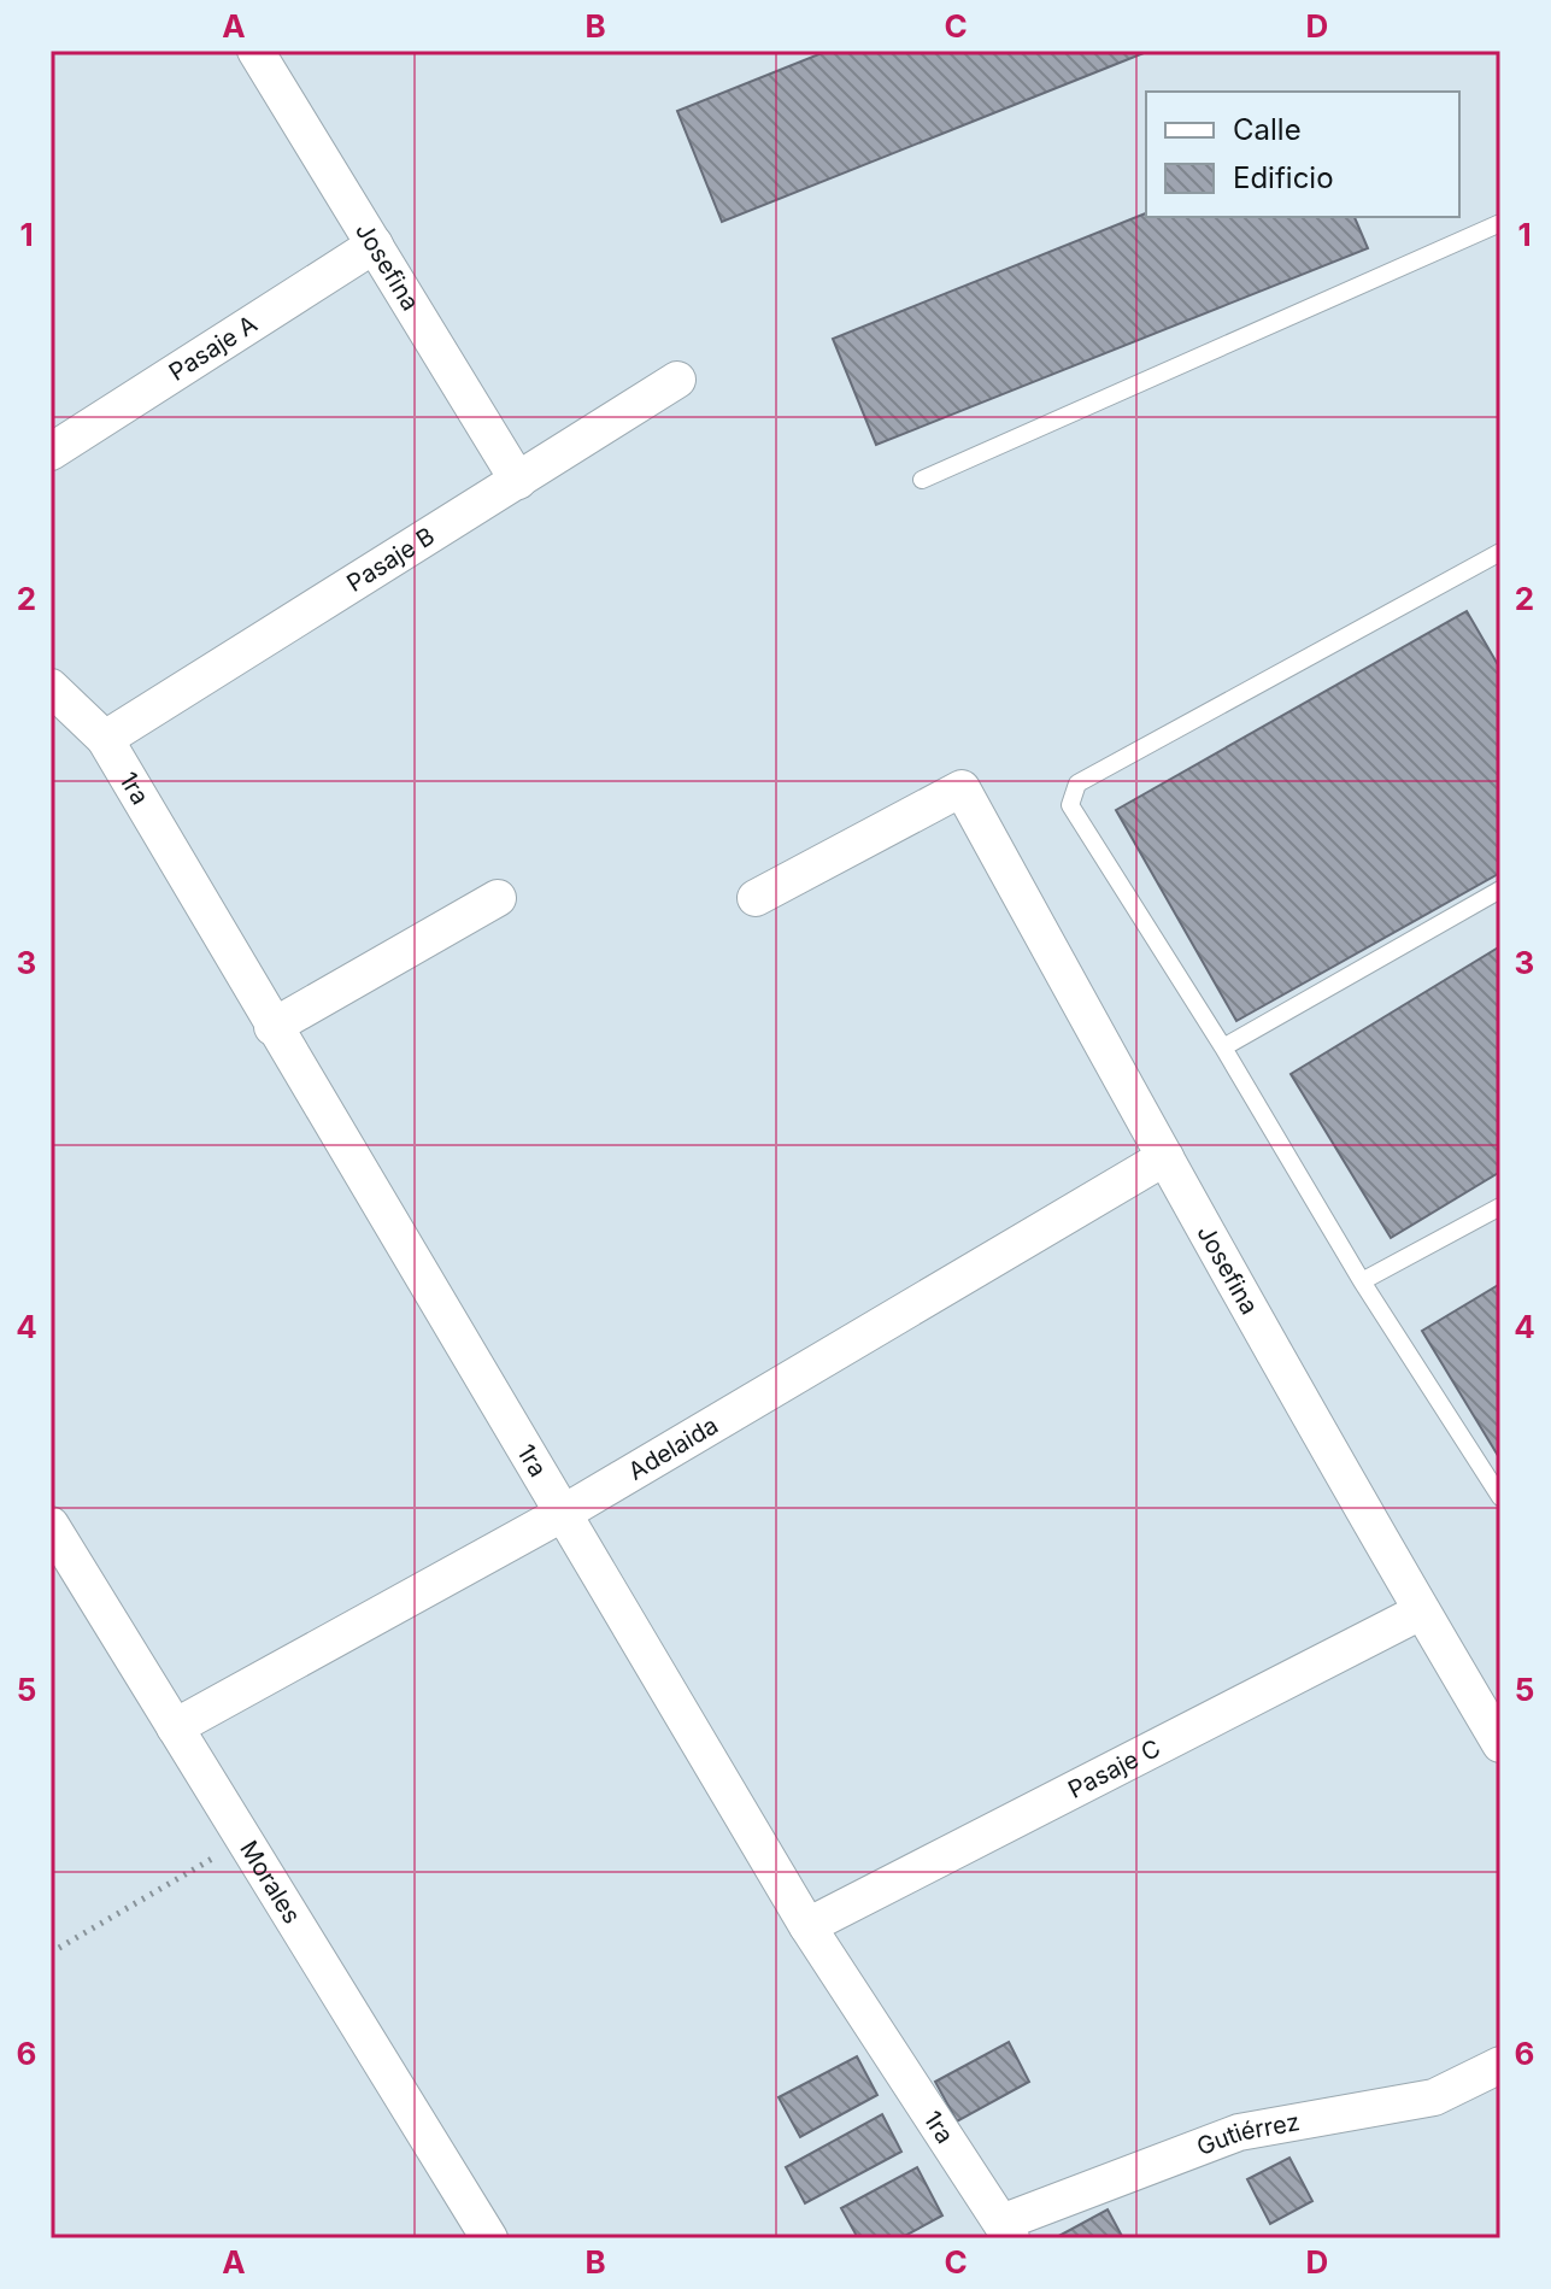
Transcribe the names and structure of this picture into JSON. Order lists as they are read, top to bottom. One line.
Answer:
{"streets":{"street":["Josefina","Pasaje A","Pasaje B","1ra","Adelaida","Pasaje C","Morales","Gutiérrez"]},"crossings":[["Josefina","Pasaje A"],["Josefina","Pasaje B"],["Josefina","Adelaida"],["Josefina","Pasaje C"],["Pasaje B","1ra"],["1ra","Adelaida"],["1ra","Pasaje C"],["1ra","Gutiérrez"],["Adelaida","Morales"]],"legend":["Calle","Edificio"],"grid":{"columns":["A","B","C","D"],"rows":["1","2","3","4","5","6"]}}
